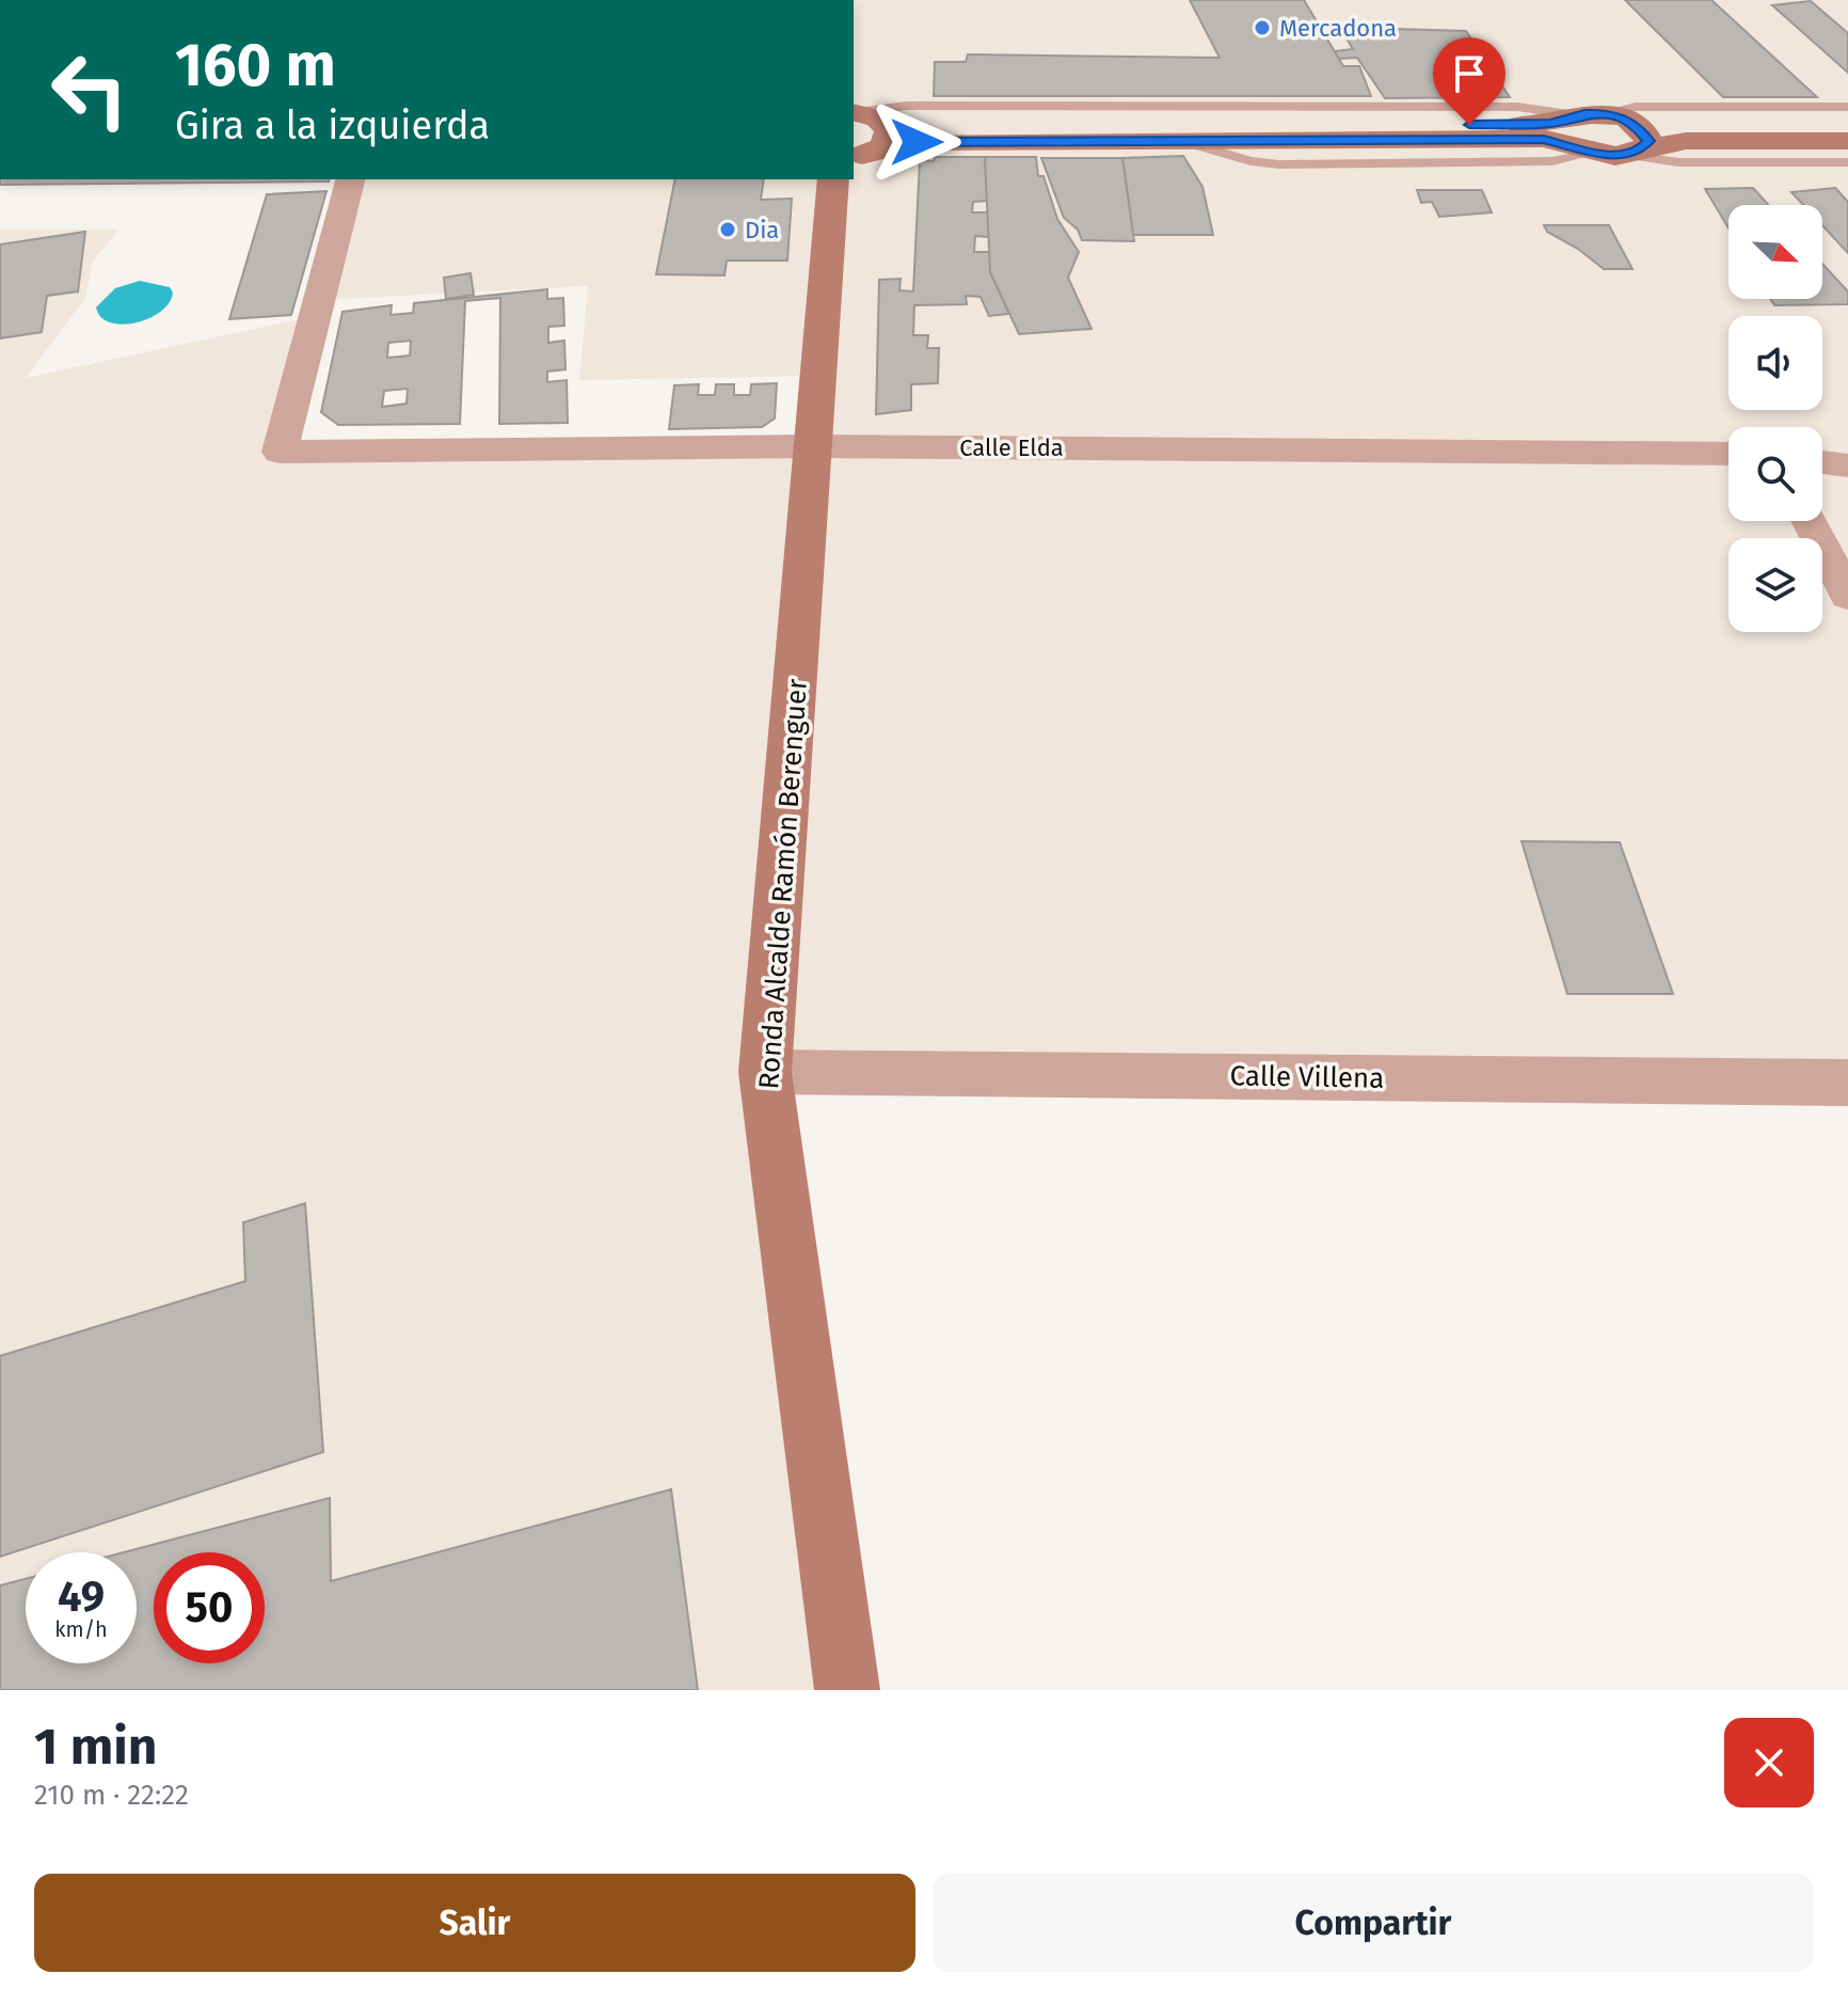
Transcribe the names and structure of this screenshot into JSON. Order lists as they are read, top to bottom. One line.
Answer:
{"streets":{"main road":["Ronda Alcalde Ramón Berenguer"],"street":["Calle Elda","Calle Villena"]},"crossings":[["Calle Elda","Ronda Alcalde Ramón Berenguer"],["Ronda Alcalde Ramón Berenguer","Calle Villena"]],"places":["Mercadona","Dia"],"north":"bottom right","page":{"turn":["160 m","Gira a la izquierda"],"speed":"49 km/h","limit":"50","heading":["1 min","210 m · 22:22"],"buttons":["Salir","Compartir"]}}
